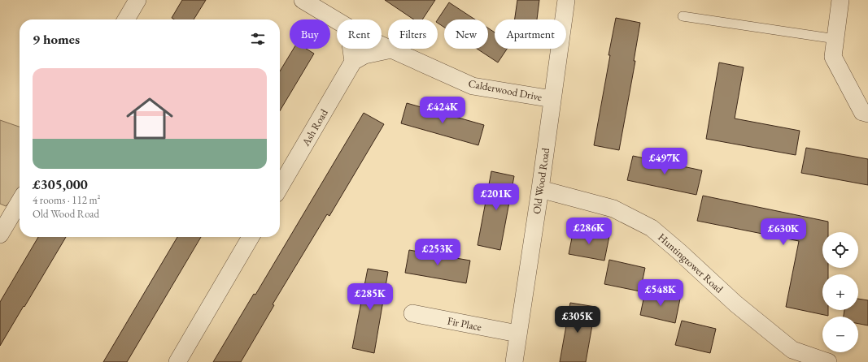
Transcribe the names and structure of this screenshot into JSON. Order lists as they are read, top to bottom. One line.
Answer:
{"streets":{"street":["Calderwood Drive","Ash Road","Old Wood Road","Huntingtower Road","Fir Place"]},"crossings":[["Calderwood Drive","Old Wood Road"],["Old Wood Road","Huntingtower Road"],["Old Wood Road","Fir Place"]],"page":{"chip":["Buy","Rent","Filters","New","Apartment"],"heading":"9 homes","list":[{"name":"£305,000","note":"4 rooms · 112 m² · Old Wood Road"}],"price":["£424K","£497K","£201K","£286K","£630K","£253K","£548K","£285K","£305K"],"map_buttons":["+","−"]}}
